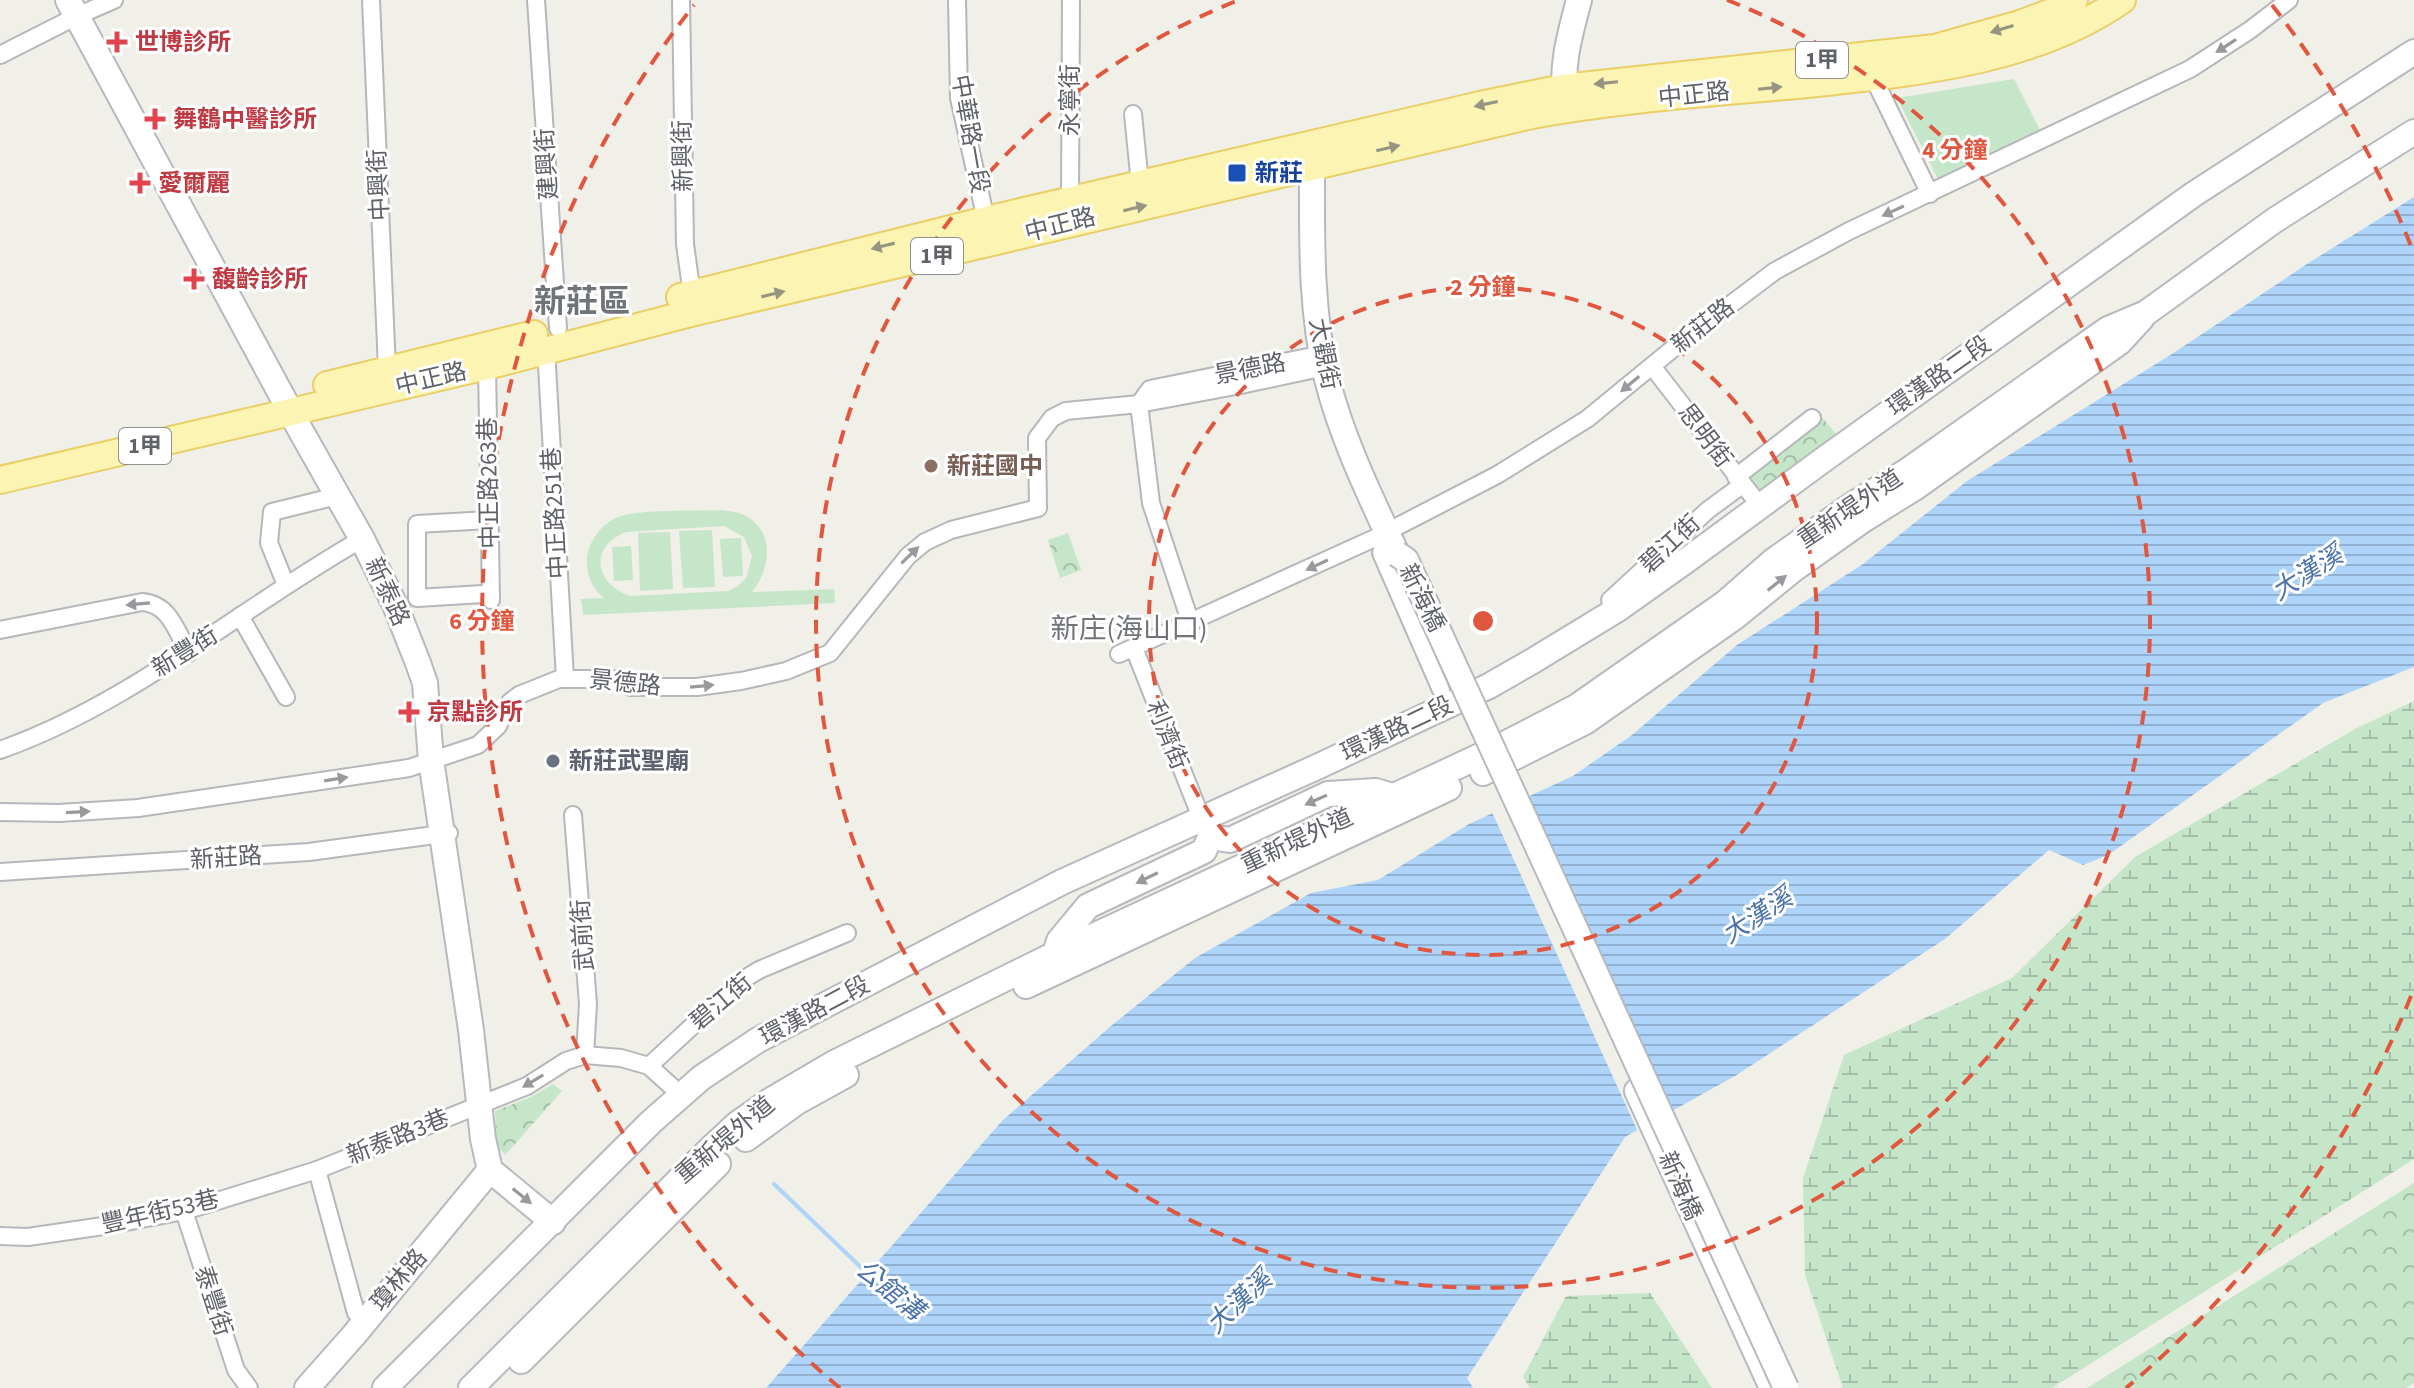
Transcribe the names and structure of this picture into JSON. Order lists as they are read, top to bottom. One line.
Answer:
{"streets":{"main road":["1甲","中正路"],"street":["永寧街","中華路一段","新興街","建興街","中興街","新莊路","大觀街","景德路","環漢路二段","思明街","中正路263巷","重新堤外道","中正路251巷","碧江街","新泰路","新海橋","新豐街","利濟街","武前街","新泰路3巷","豐年街53巷","瓊林路","泰豐街"]},"crossings":[["中正路","永寧街"],["中正路","中華路一段"],["中正路","新興街"],["中正路","建興街"],["中正路","中興街"],["中正路","大觀街"],["中正路","中正路263巷"],["中正路","中正路251巷"],["中正路","新泰路"],["建興街","中正路251巷"],["新莊路","大觀街"],["新莊路","思明街"],["新莊路","新泰路"],["新莊路","利濟街"],["大觀街","景德路"],["大觀街","新海橋"],["景德路","中正路251巷"],["景德路","新泰路"],["環漢路二段","思明街"],["環漢路二段","碧江街"],["環漢路二段","利濟街"],["思明街","碧江街"],["新泰路","新豐街"],["新泰路","新泰路3巷"],["新泰路","瓊林路"],["武前街","新泰路3巷"],["新泰路3巷","豐年街53巷"],["豐年街53巷","泰豐街"]],"one_way":["新莊路","景德路","新泰路3巷"],"districts":["新莊區","新庄(海山口)"],"water":["大漢溪","公館溝"],"places":{"health":["世博診所","舞鶴中醫診所","愛爾麗","馥齡診所","京點診所"],"transit":["新莊"],"other":["新莊國中","新莊武聖廟"]},"rings":["4 分鐘","2 分鐘","6 分鐘"]}
